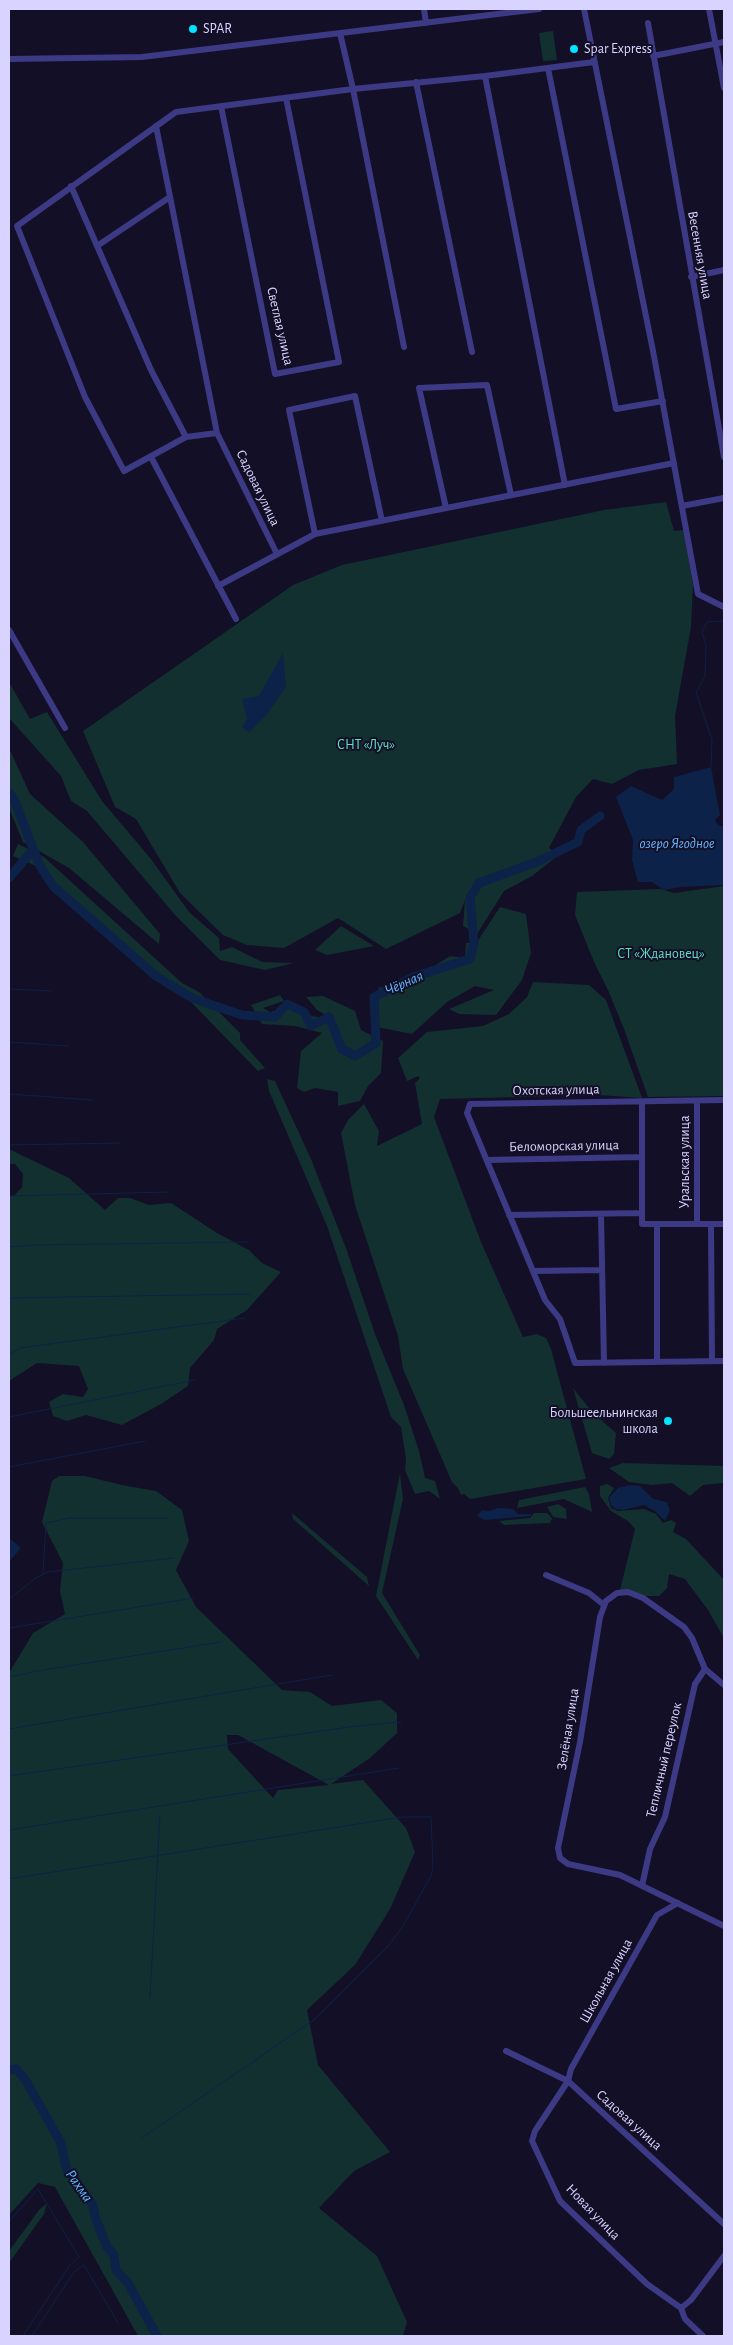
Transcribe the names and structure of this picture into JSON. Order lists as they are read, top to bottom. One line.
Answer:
{"streets":{"street":["Весенняя улица","Светлая улица","Садовая улица","Охотская улица","Беломорская улица","Уральская улица","Зелёная улица","Тепличный переулок","Школьная улица","Новая улица"]},"crossings":[["Садовая улица","Школьная улица"],["Садовая улица","Новая улица"],["Охотская улица","Беломорская улица"],["Охотская улица","Уральская улица"],["Зелёная улица","Тепличный переулок"],["Школьная улица","Новая улица"]],"water":["озеро Ягодное","Чёрная","Рахма"],"parks":["СНТ «Луч»","СТ «Ждановец»"],"places":["SPAR","Spar Express","Большеельнинская школа"]}
